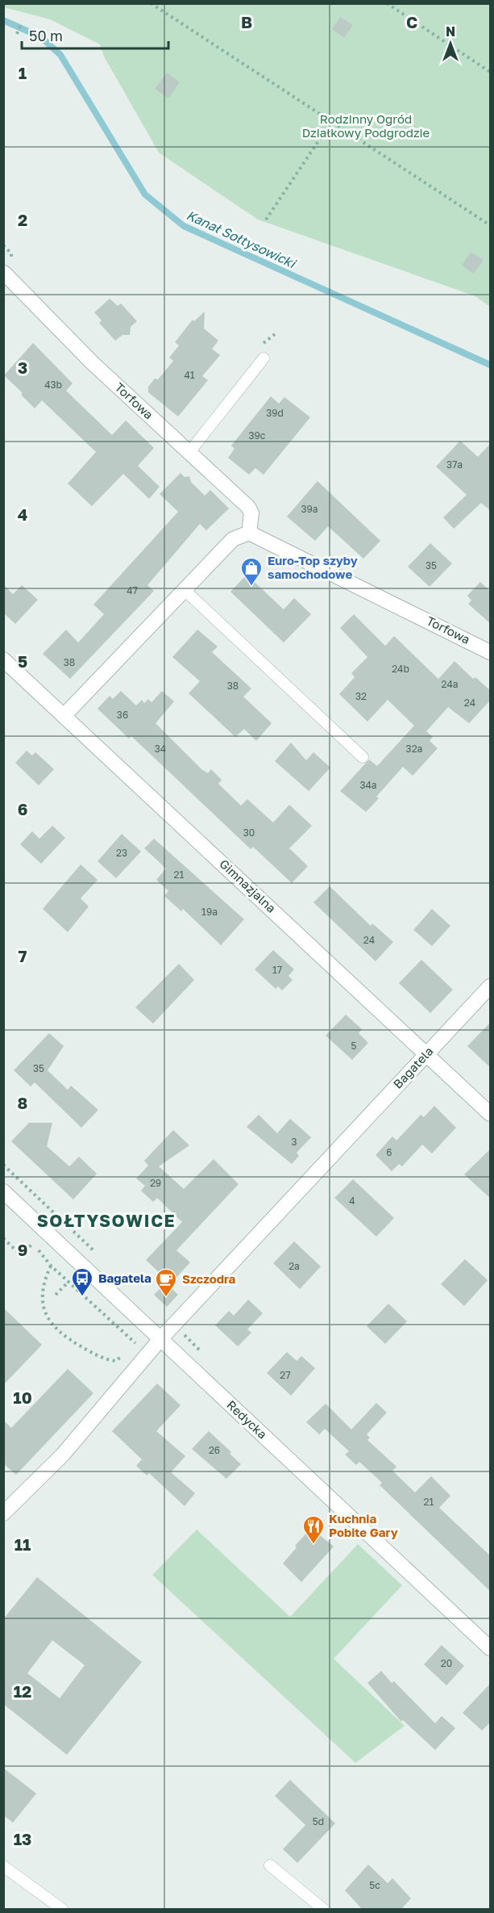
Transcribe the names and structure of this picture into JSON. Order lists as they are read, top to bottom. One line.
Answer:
{"streets":{"street":["Torfowa","Gimnazjalna","Bagatela","Redycka"]},"crossings":[["Gimnazjalna","Bagatela"],["Bagatela","Redycka"]],"districts":["SOŁTYSOWICE"],"water":["Kanał Sołtysowicki"],"parks":["Rodzinny Ogród Działkowy Podgrodzie"],"places":{"shop":["Euro-Top szyby samochodowe"],"bus stop":["Bagatela"],"cafe":["Szczodra"],"restaurant":["Kuchnia Pobite Gary"]},"house_numbers":["41","43b","39d","39c","37a","39a","35","47","38","24b","24a","38","32","24","36","34","32a","34a","30","23","21","19a","24","17","5","35","3","6","29","4","2a","27","26","21","20","5d","5c"],"scale_bar":"50 m","north":"top","grid":{"columns":["B","C"],"rows":["1","2","3","4","5","6","7","8","9","10","11","12","13"]}}
